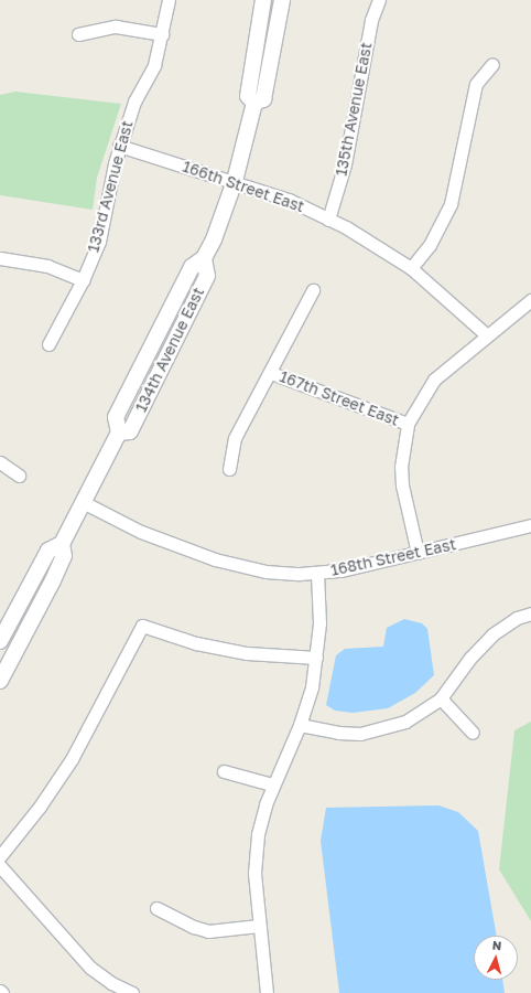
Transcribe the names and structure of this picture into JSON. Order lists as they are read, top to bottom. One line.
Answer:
{"streets":{"street":["135th Avenue East","133rd Avenue East","166th Street East","134th Avenue East","167th Street East","168th Street East"]},"crossings":[["135th Avenue East","166th Street East"],["133rd Avenue East","166th Street East"],["166th Street East","134th Avenue East"],["134th Avenue East","168th Street East"]],"north":"top"}
